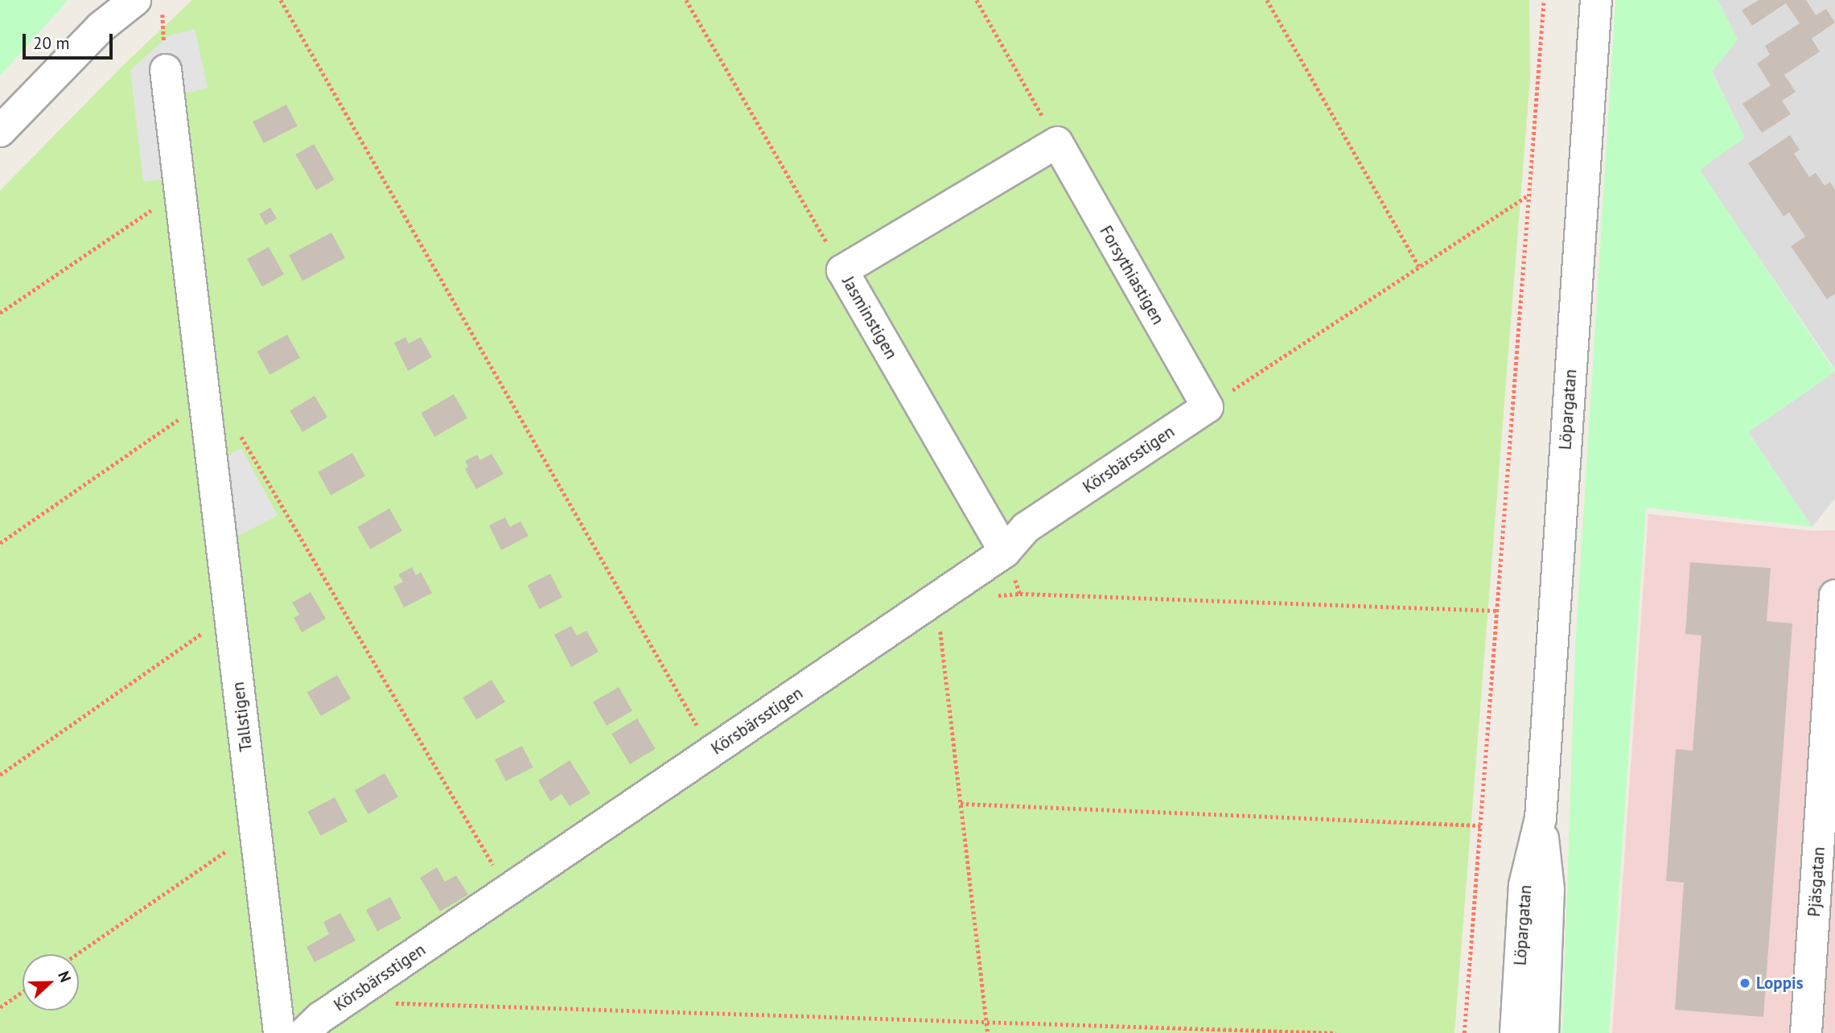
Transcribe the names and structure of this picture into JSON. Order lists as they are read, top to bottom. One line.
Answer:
{"streets":{"street":["Forsythiastigen","Jasminstigen","Löpargatan","Körsbärsstigen","Tallstigen","Pjäsgatan"]},"crossings":[["Forsythiastigen","Jasminstigen"],["Forsythiastigen","Körsbärsstigen"],["Jasminstigen","Körsbärsstigen"]],"places":["Loppis"],"scale_bar":"20 m","north":"right"}
